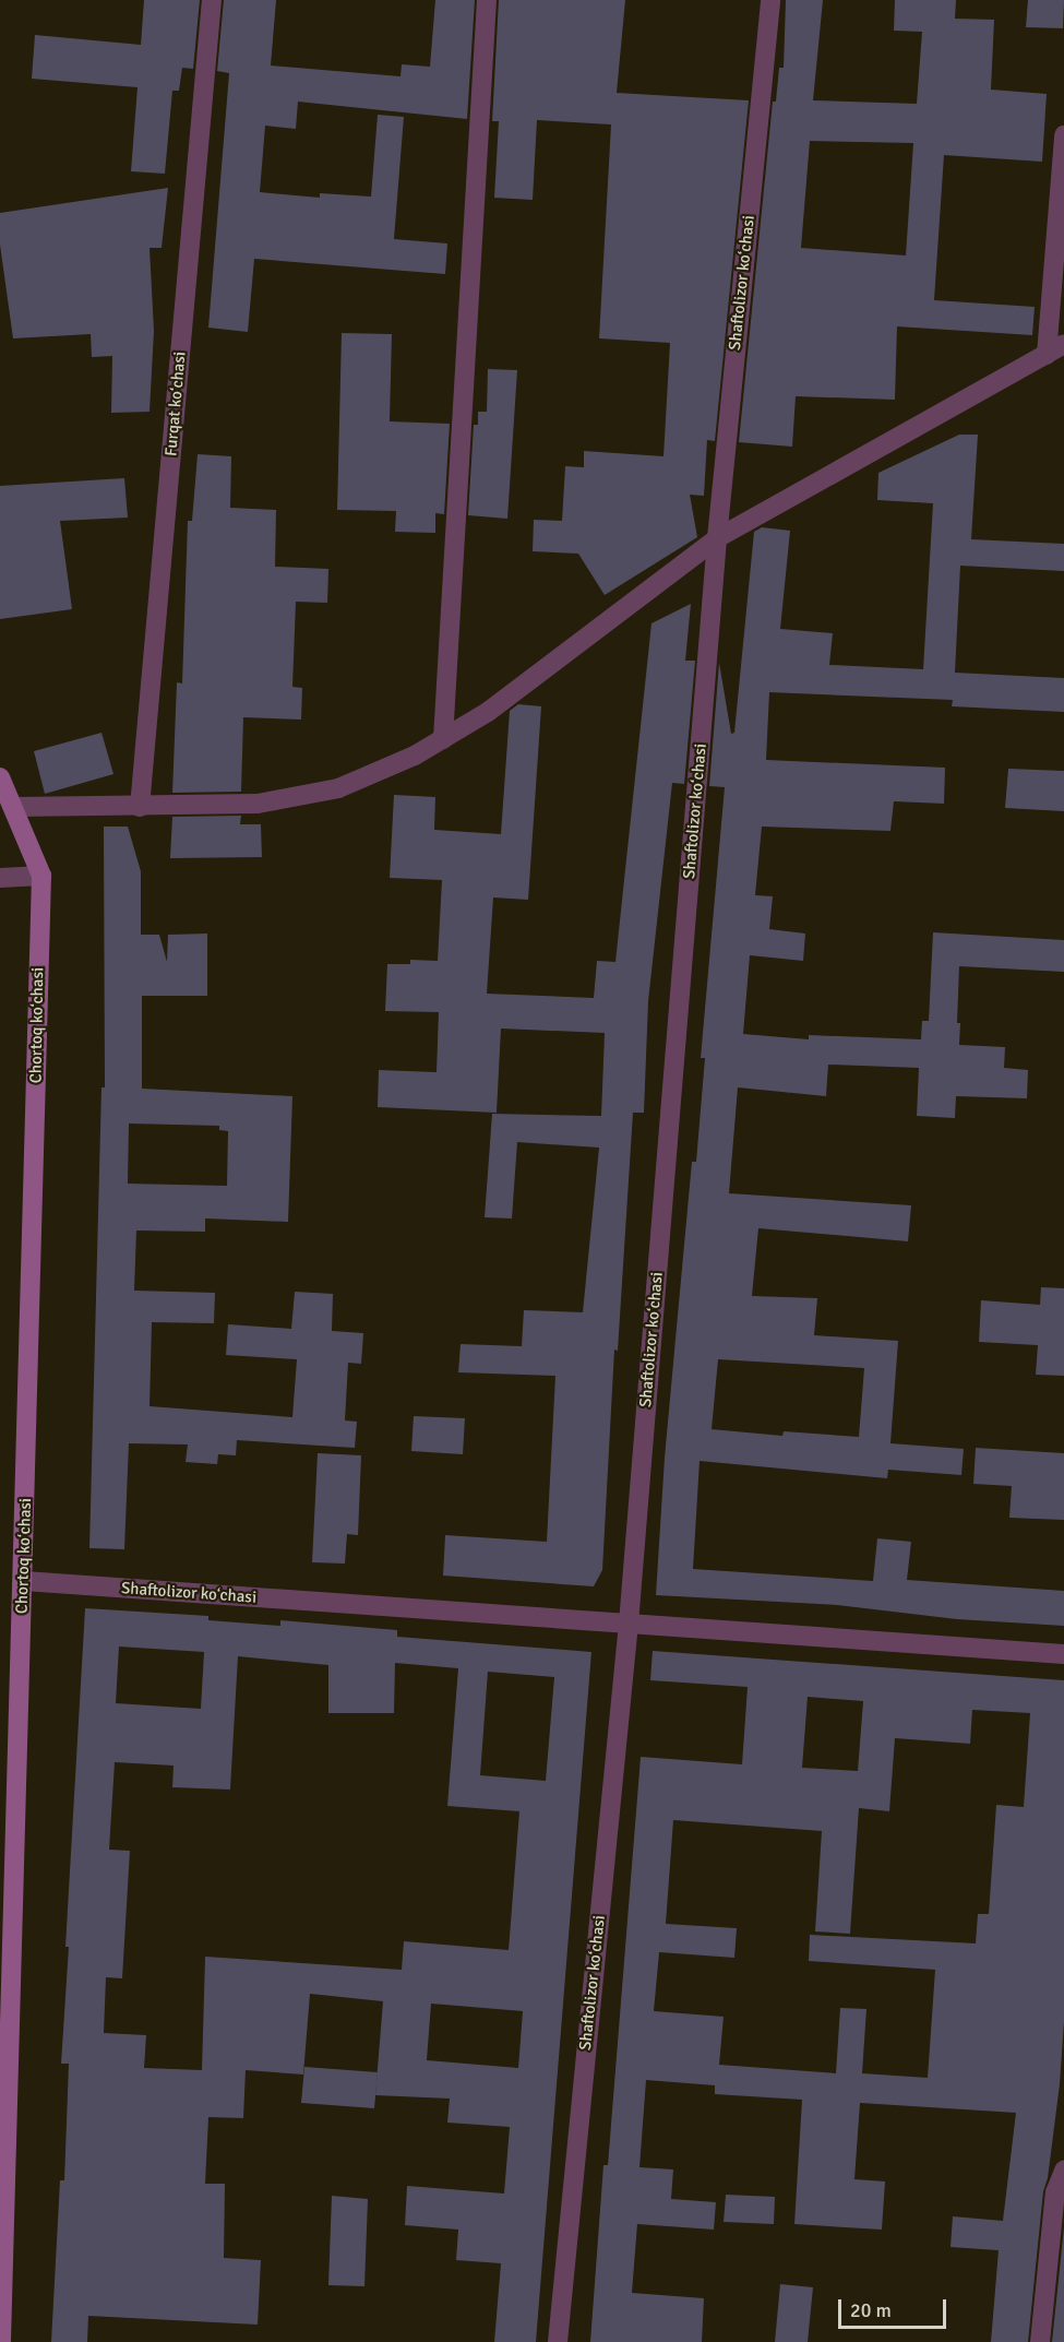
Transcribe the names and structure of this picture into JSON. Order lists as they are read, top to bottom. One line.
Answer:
{"streets":{"main road":["Chortoq koʻchasi"],"street":["Shaftolizor koʻchasi","Furqat koʻchasi"]},"crossings":[["Shaftolizor koʻchasi","Chortoq koʻchasi"]],"scale_bar":"20 m"}
